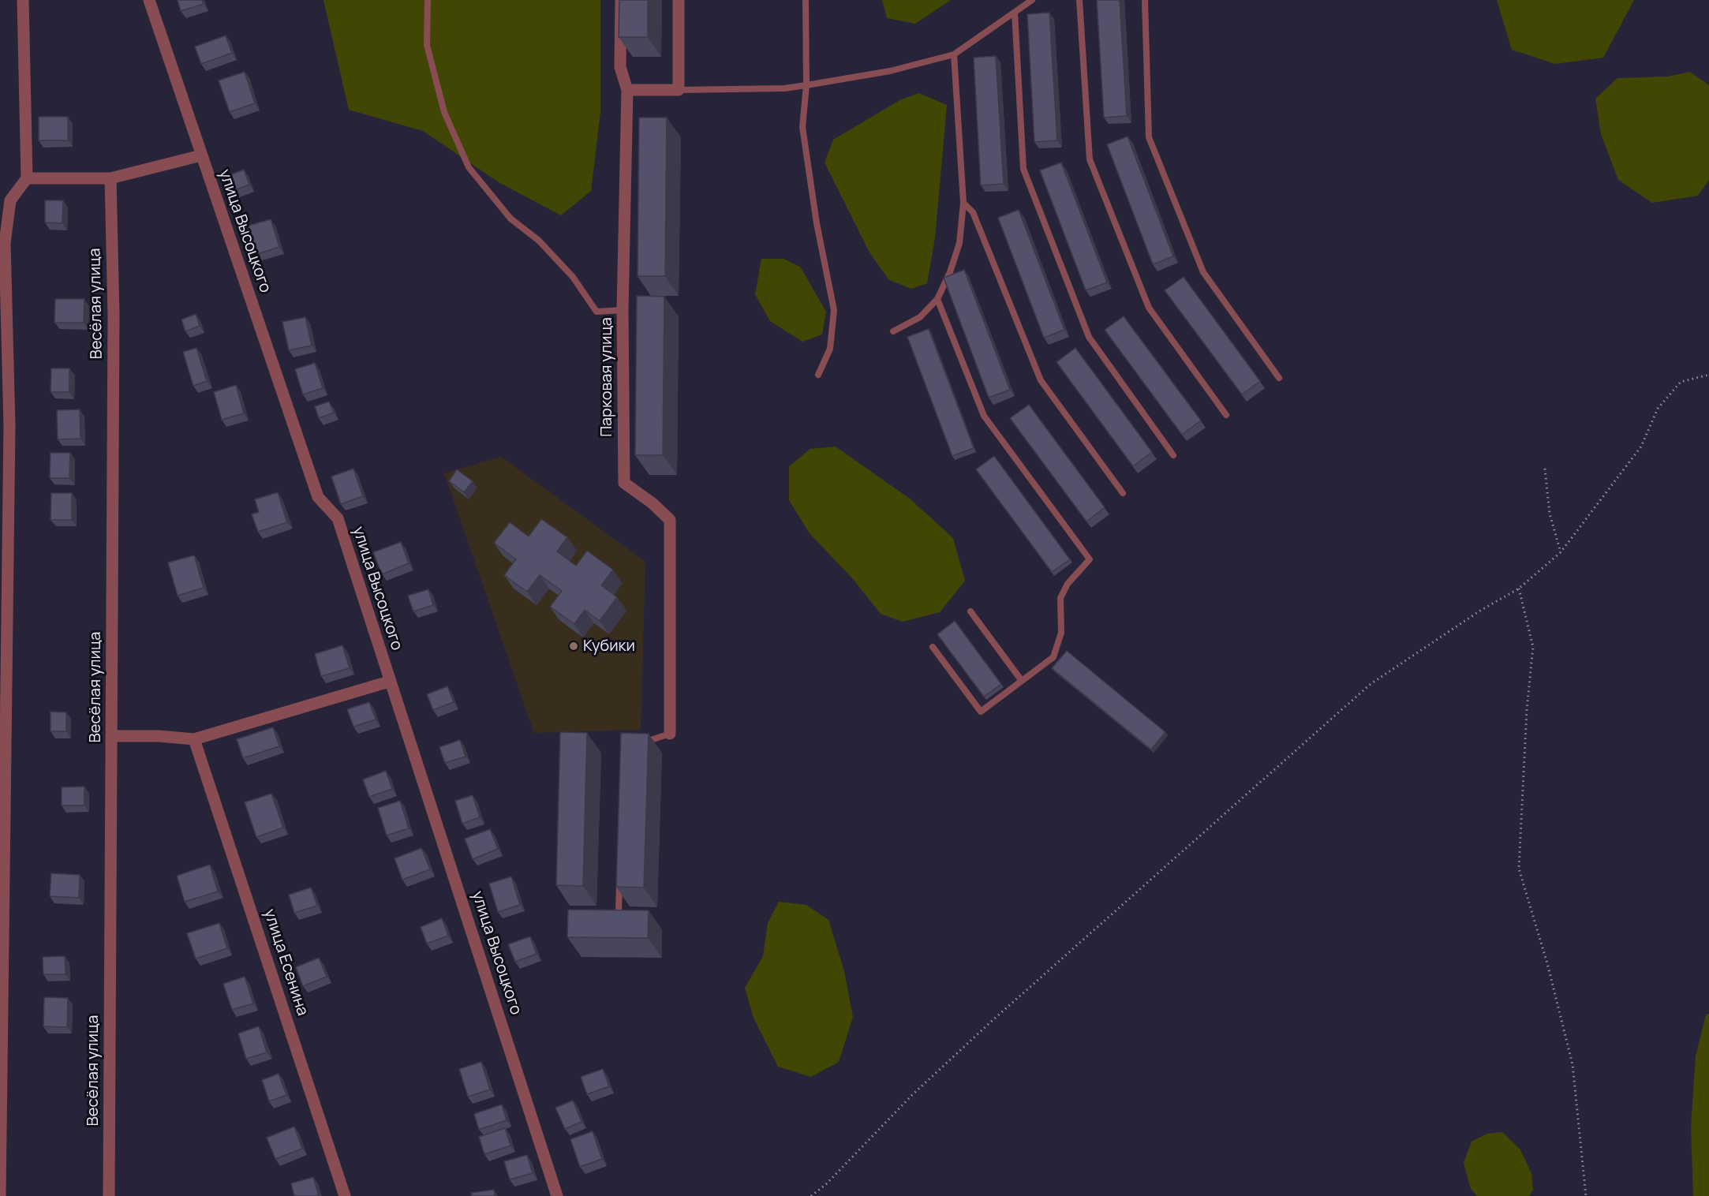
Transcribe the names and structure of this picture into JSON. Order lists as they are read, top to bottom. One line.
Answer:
{"streets":{"street":["улица Высоцкого","Весёлая улица","Парковая улица","улица Есенина"]},"places":["Кубики"]}
